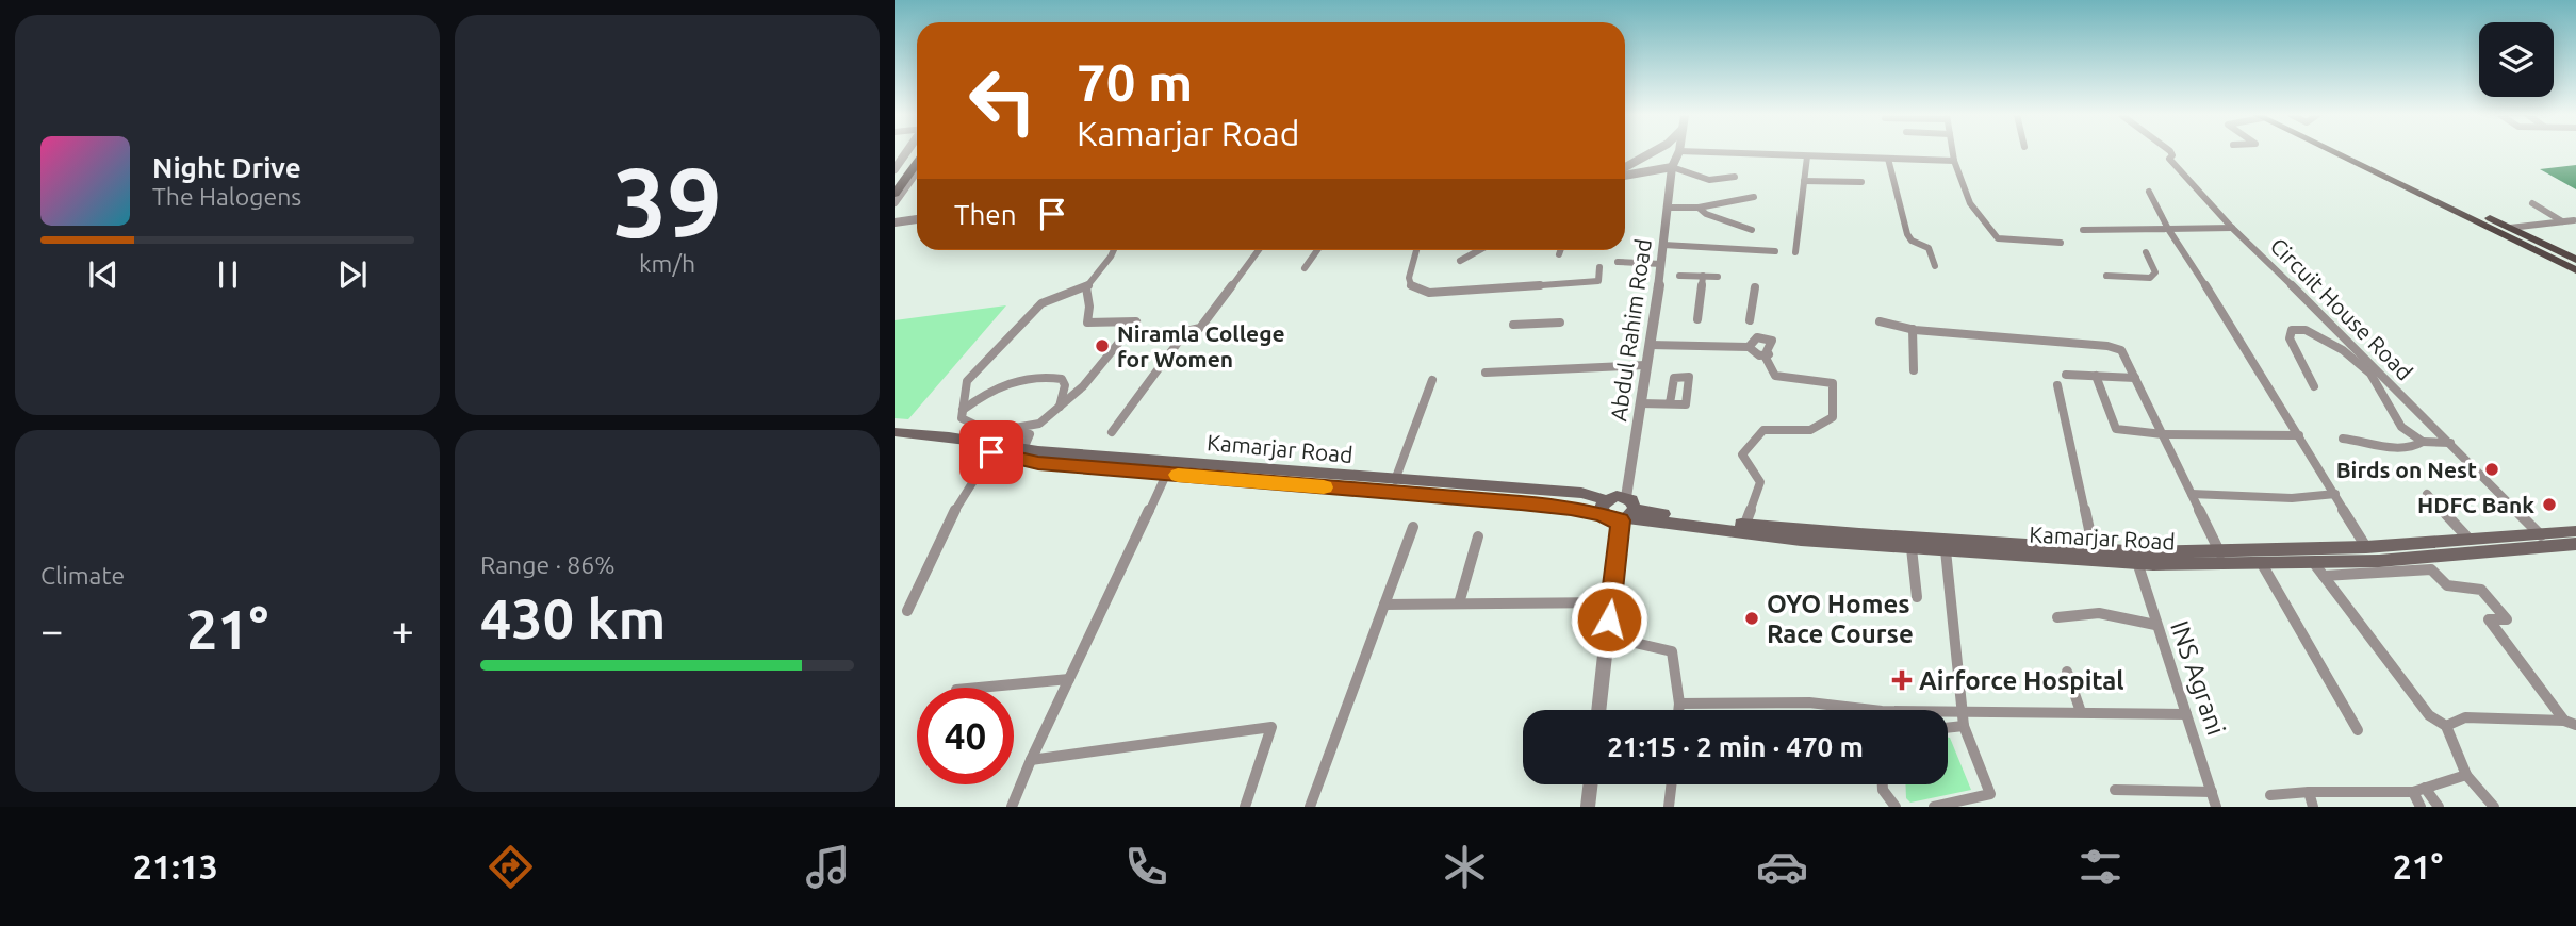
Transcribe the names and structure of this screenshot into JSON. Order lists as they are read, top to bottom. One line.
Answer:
{"streets":{"main road":["Kamarjar Road"],"street":["Circuit House Road","Abdul Rahim Road","INS Agrani"]},"crossings":[["Circuit House Road","Kamarjar Road"],["Abdul Rahim Road","Kamarjar Road"],["Kamarjar Road","INS Agrani"]],"places":{"other":["Niramla College for Women","Birds on Nest","HDFC Bank","OYO Homes Race Course"],"health":["Airforce Hospital"]},"page":{"tile":[["39","km/h"],"Climate",["Range · 86%","430 km"]],"turn":["70 m","Kamarjar Road"],"song":["Night Drive","The Halogens"],"then":"Then","heat":["−","21°","+"],"limit":"40","trip":"21:15 · 2 min · 470 m","tabs":["21:13","21°"]}}
